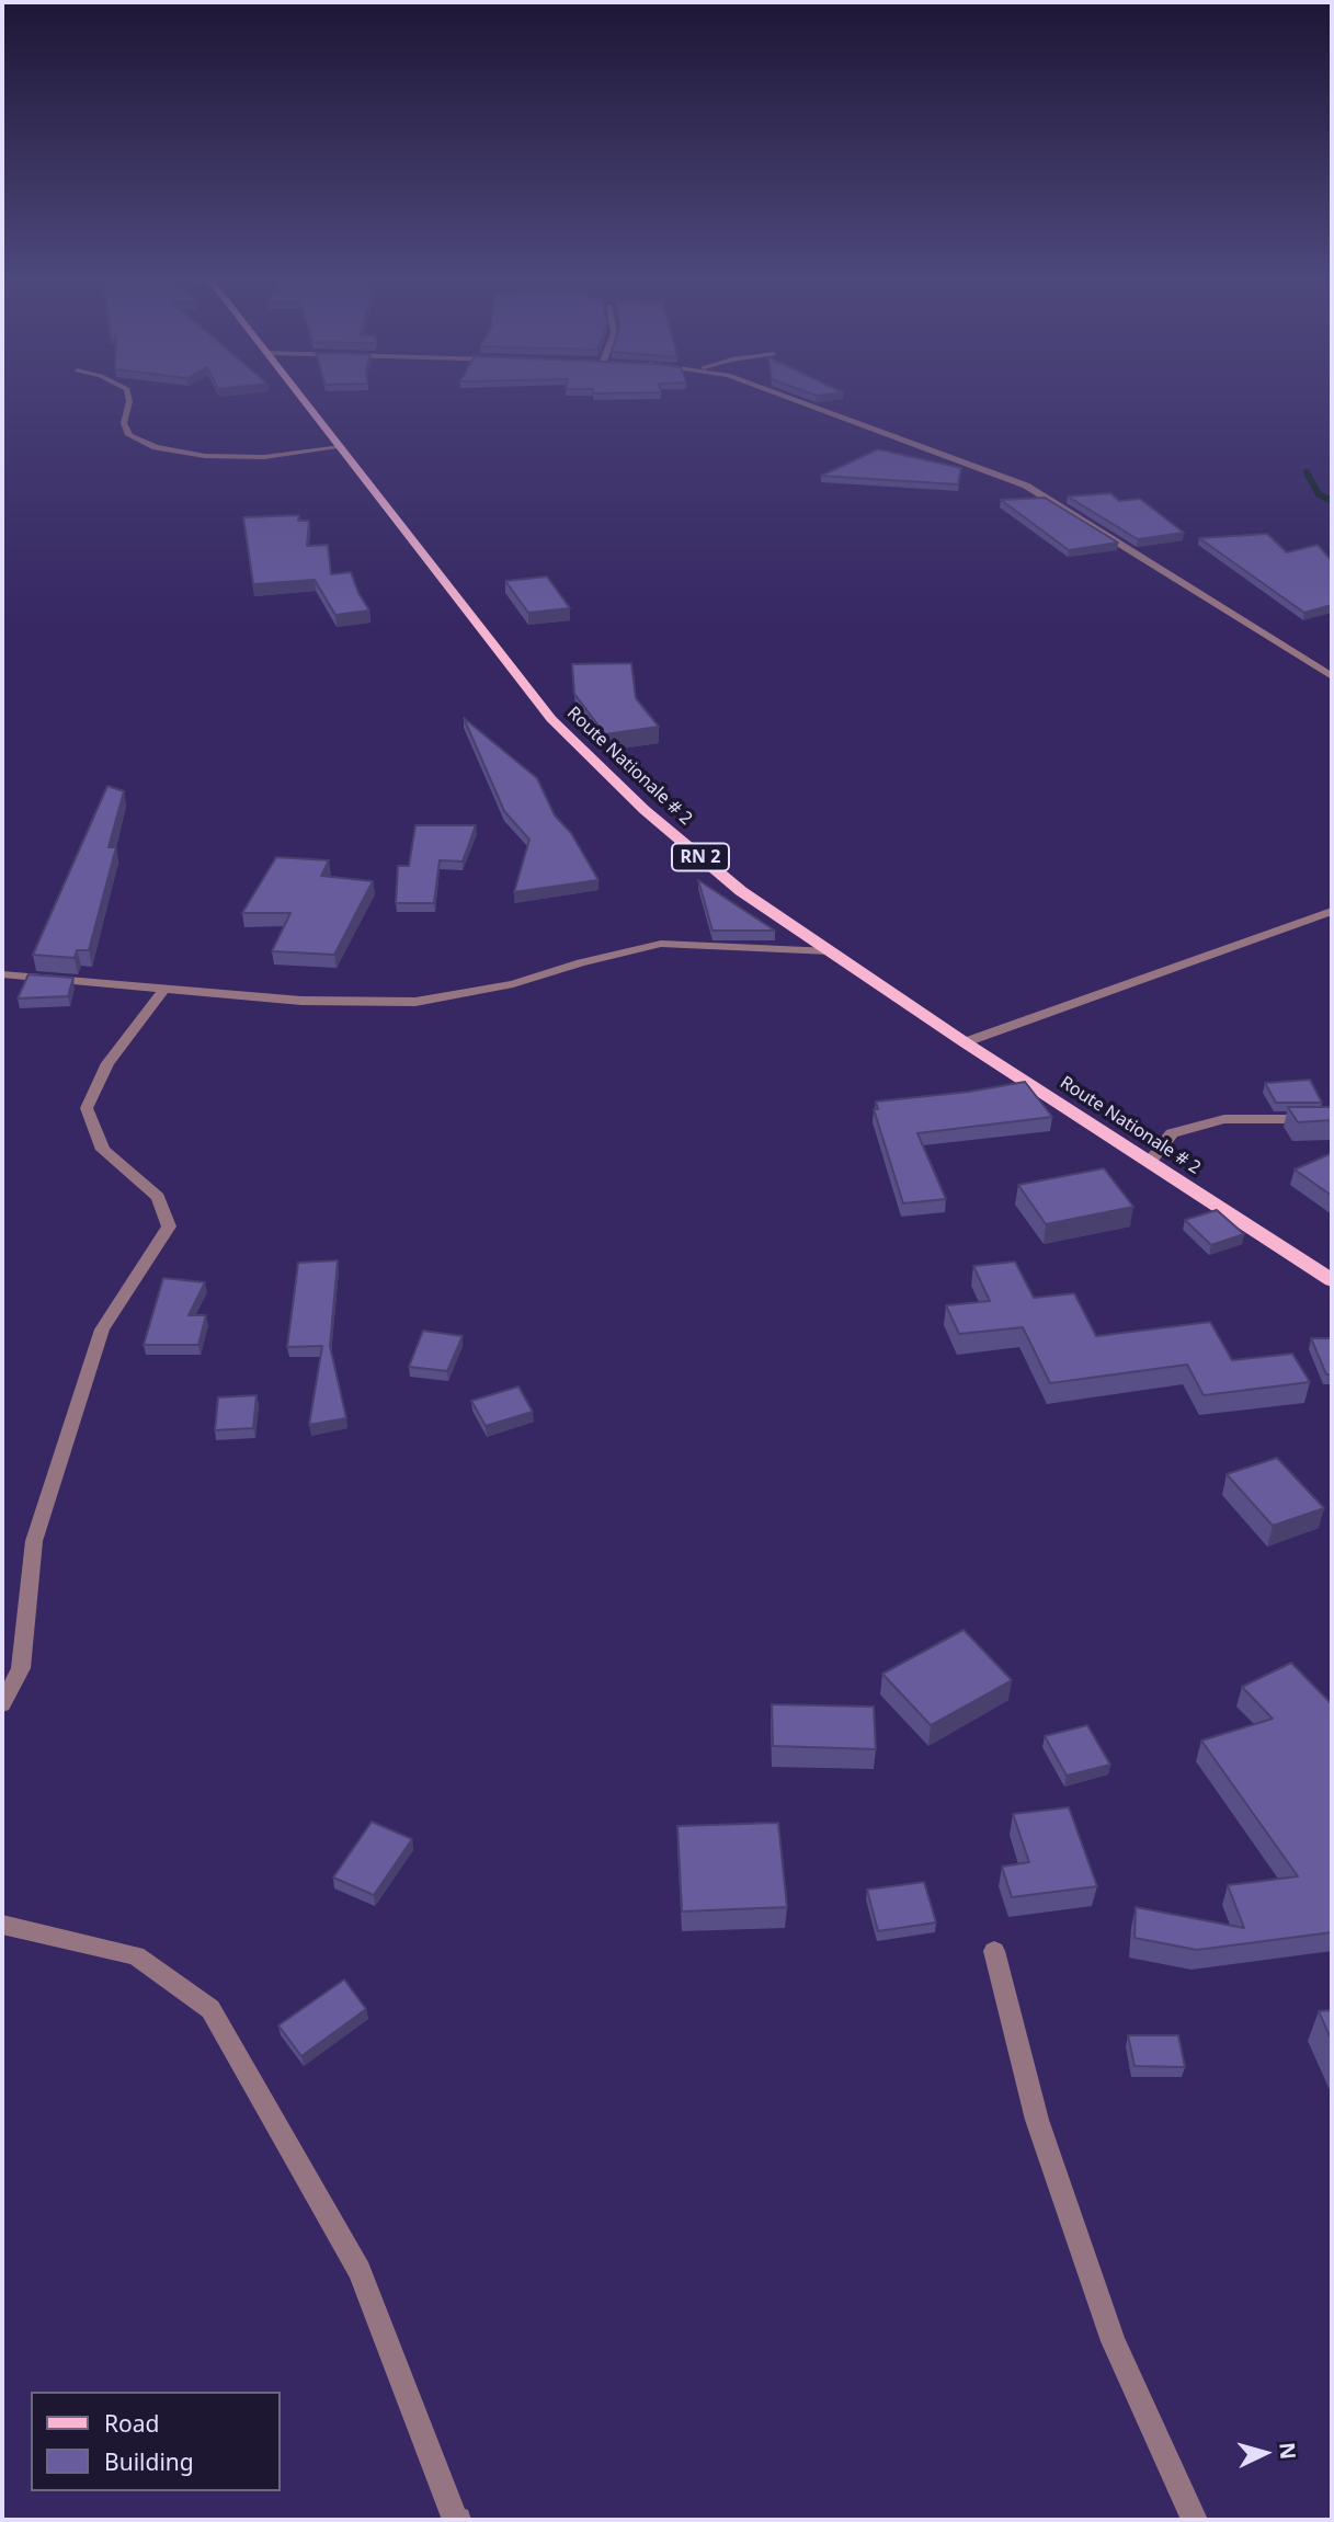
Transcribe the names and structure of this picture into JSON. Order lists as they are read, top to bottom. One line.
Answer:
{"streets":{"main road":["Route Nationale # 2","RN 2"]},"legend":["Road","Building"],"north":"right"}
